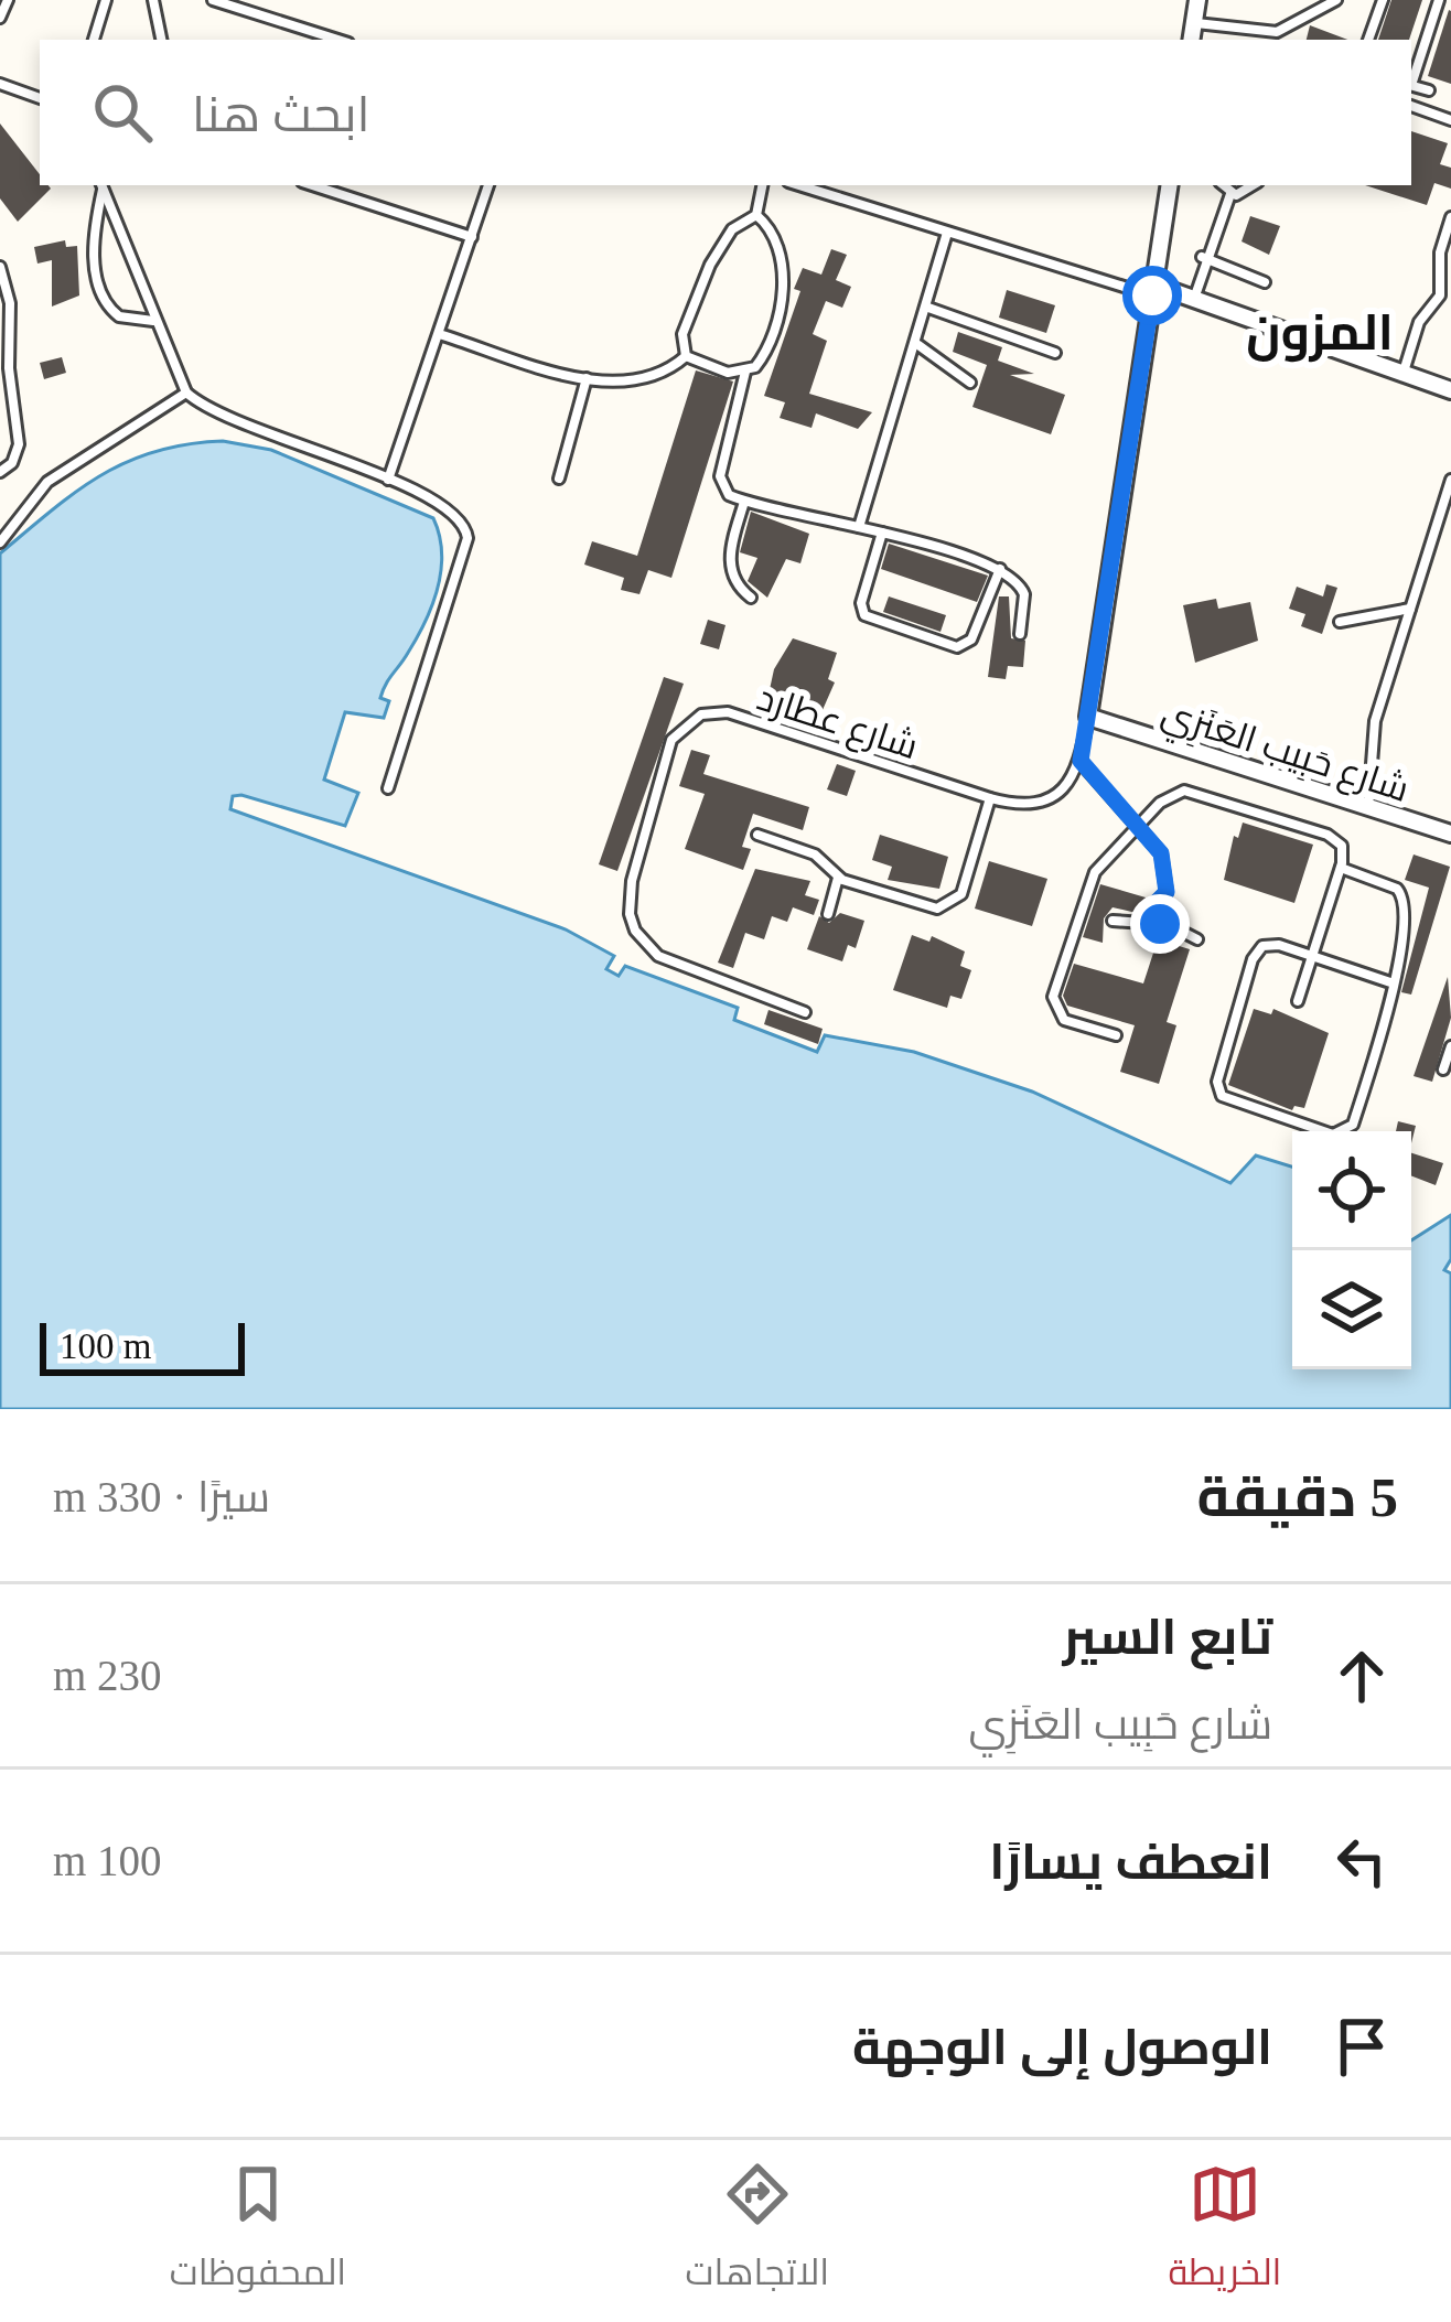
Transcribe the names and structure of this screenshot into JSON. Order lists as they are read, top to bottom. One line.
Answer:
{"streets":{"street":["شارع حَبِيب العَنَزِي"],"lane":["شارع عطارد"]},"districts":["المزون"],"scale_bar":"100 m","page":{"search":"ابحث هنا","scale":"100 m","heading":["5 دقيقة","سيرًا · 330 m"],"list":[["تابع السير","شارع حَبِيب العَنَزِي","230 m"],["انعطف يسارًا","100 m"],"الوصول إلى الوجهة"],"nav":["الخريطة","الاتجاهات","المحفوظات"]}}
